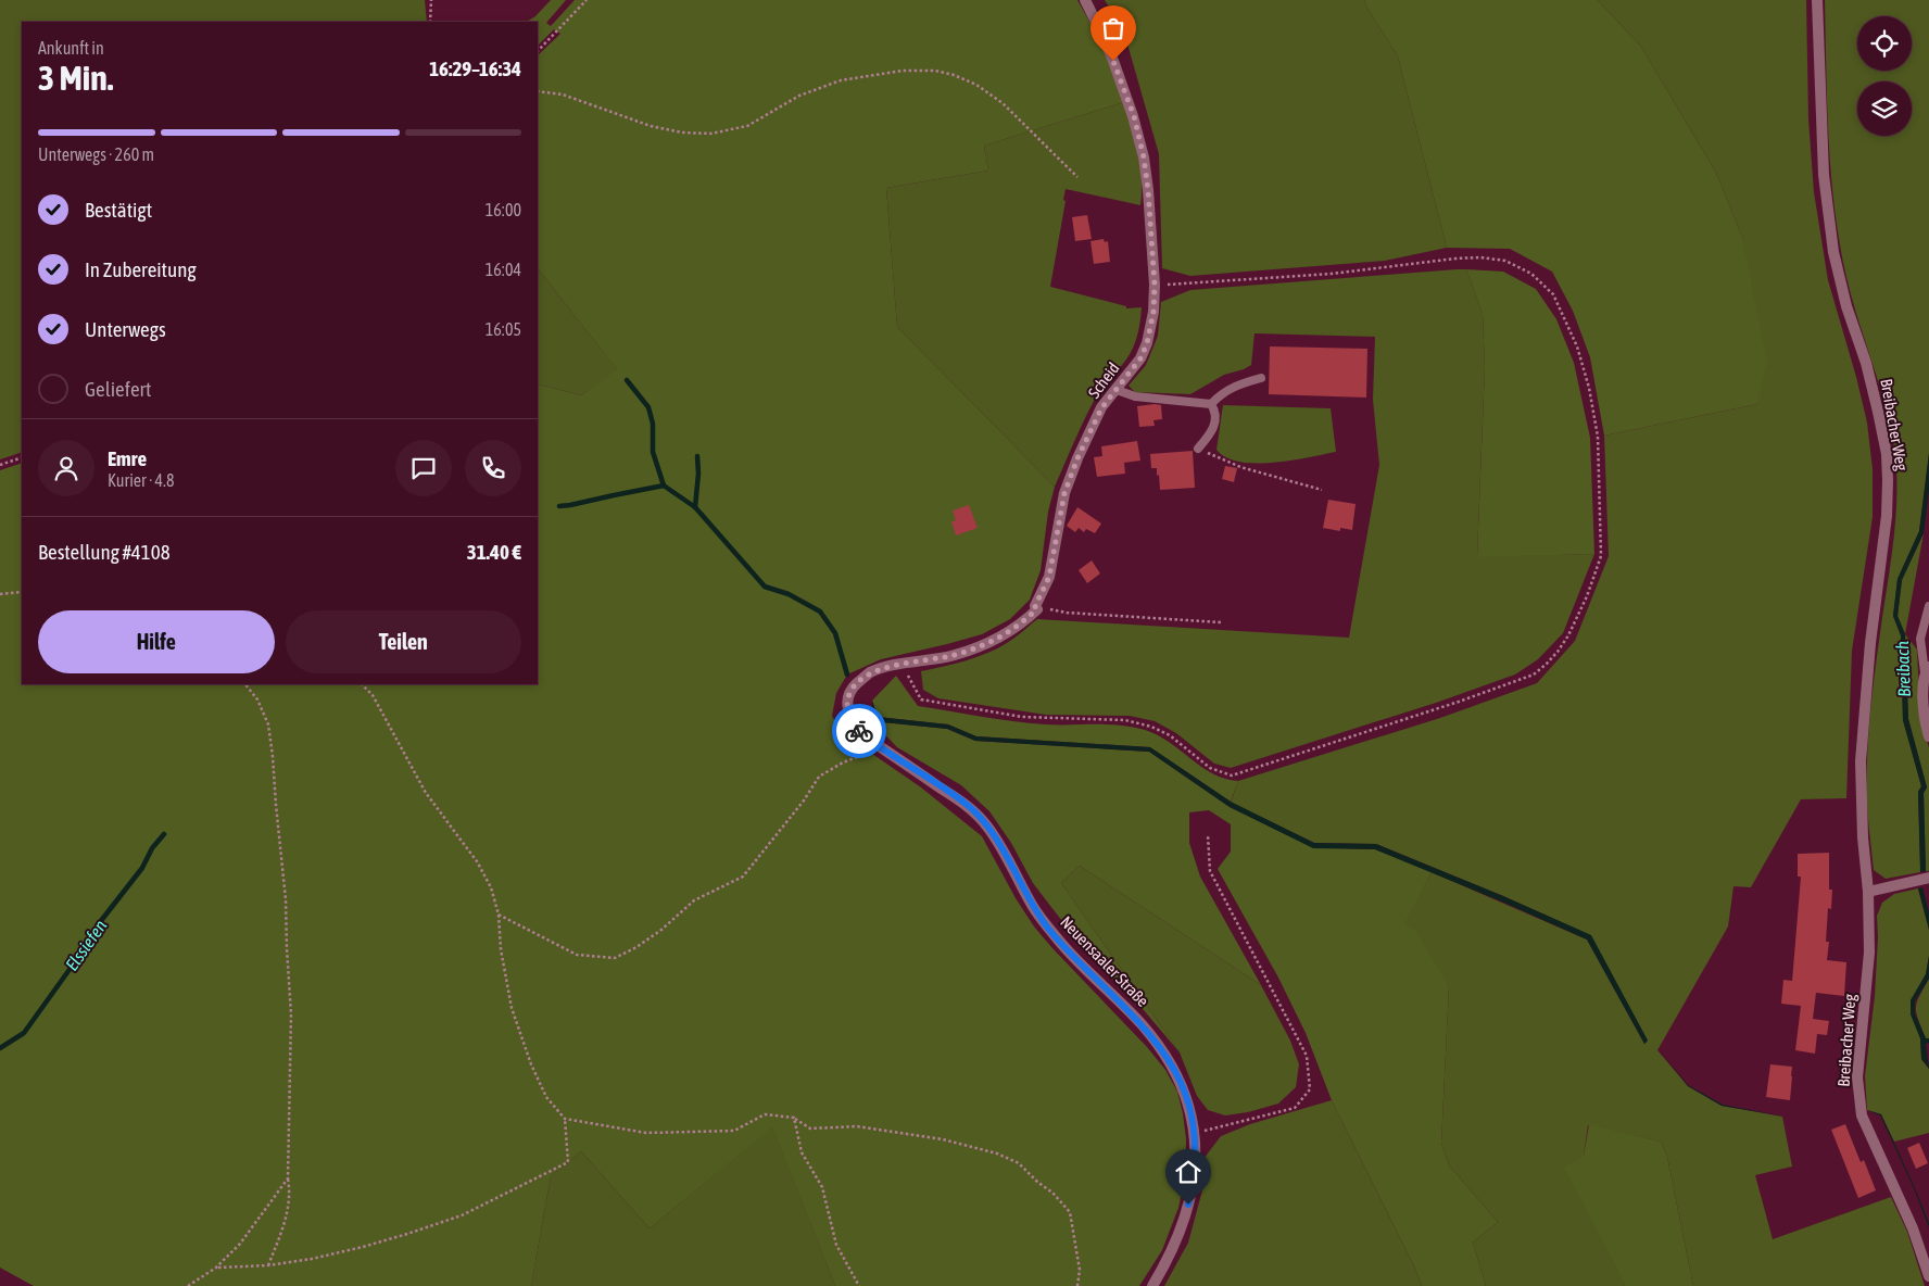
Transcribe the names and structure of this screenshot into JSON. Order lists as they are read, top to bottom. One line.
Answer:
{"streets":{"street":["Scheid","Breibacher Weg","Neuensaaler Straße"]},"crossings":[["Scheid","Neuensaaler Straße"]],"water":["Breibach","Elssiefen"],"page":{"heading":["3 Min.","Ankunft in","16:29–16:34"],"panel":["Emre","Kurier · 4.8","Bestellung #4108","31.40 €"],"bar":"Unterwegs · 260 m","list":[["Bestätigt","16:00"],["In Zubereitung","16:04"],["Unterwegs","16:05"],"Geliefert"],"buttons":["Hilfe","Teilen"]}}
